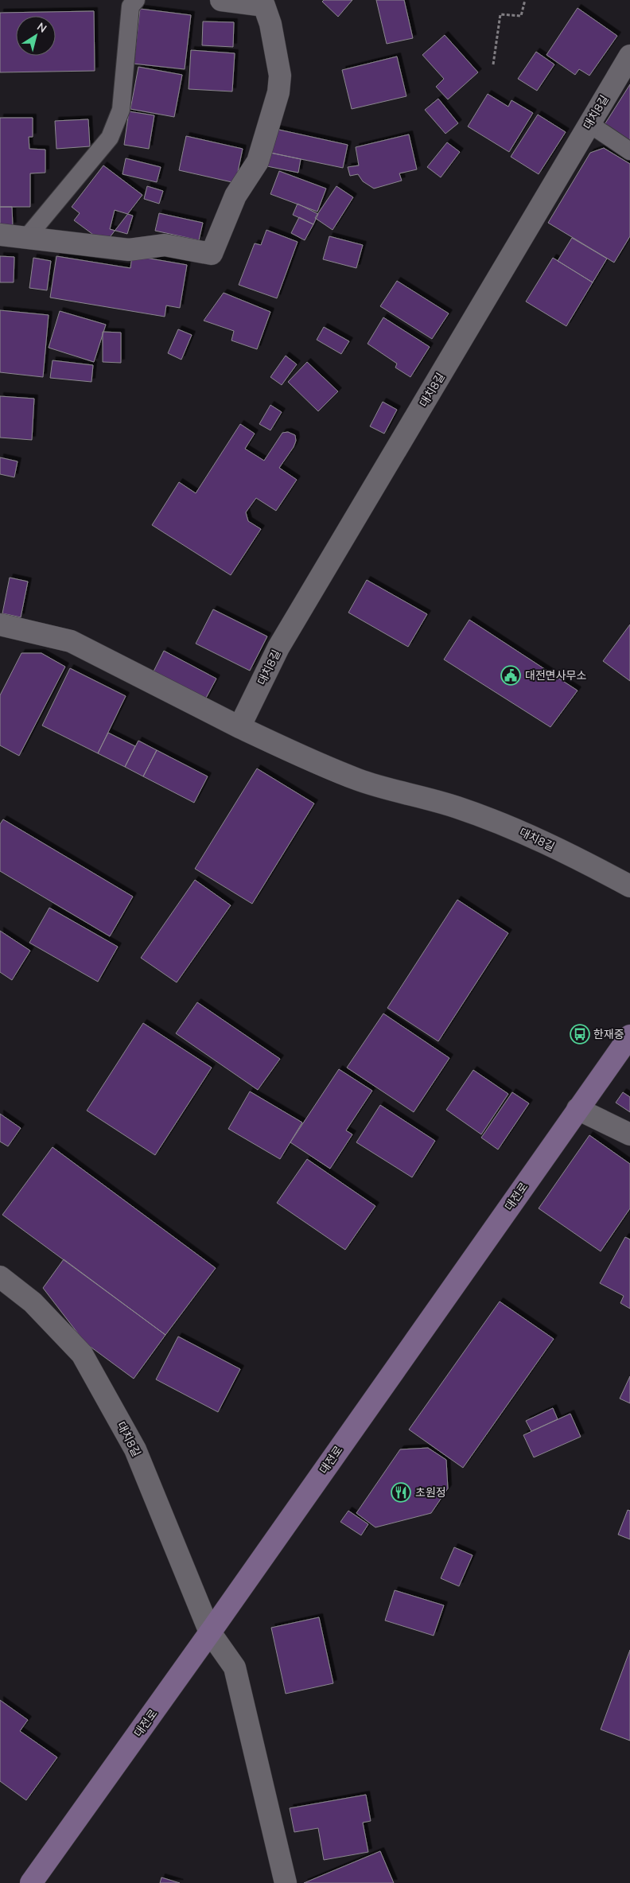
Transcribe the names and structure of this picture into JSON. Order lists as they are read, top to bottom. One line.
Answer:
{"streets":{"street":["대치8길","대전로"]},"crossings":[["대치8길","대전로"]],"places":{"public building":["대전면사무소"],"bus stop":["한재중"],"restaurant":["초원정"]},"north":"top right"}
